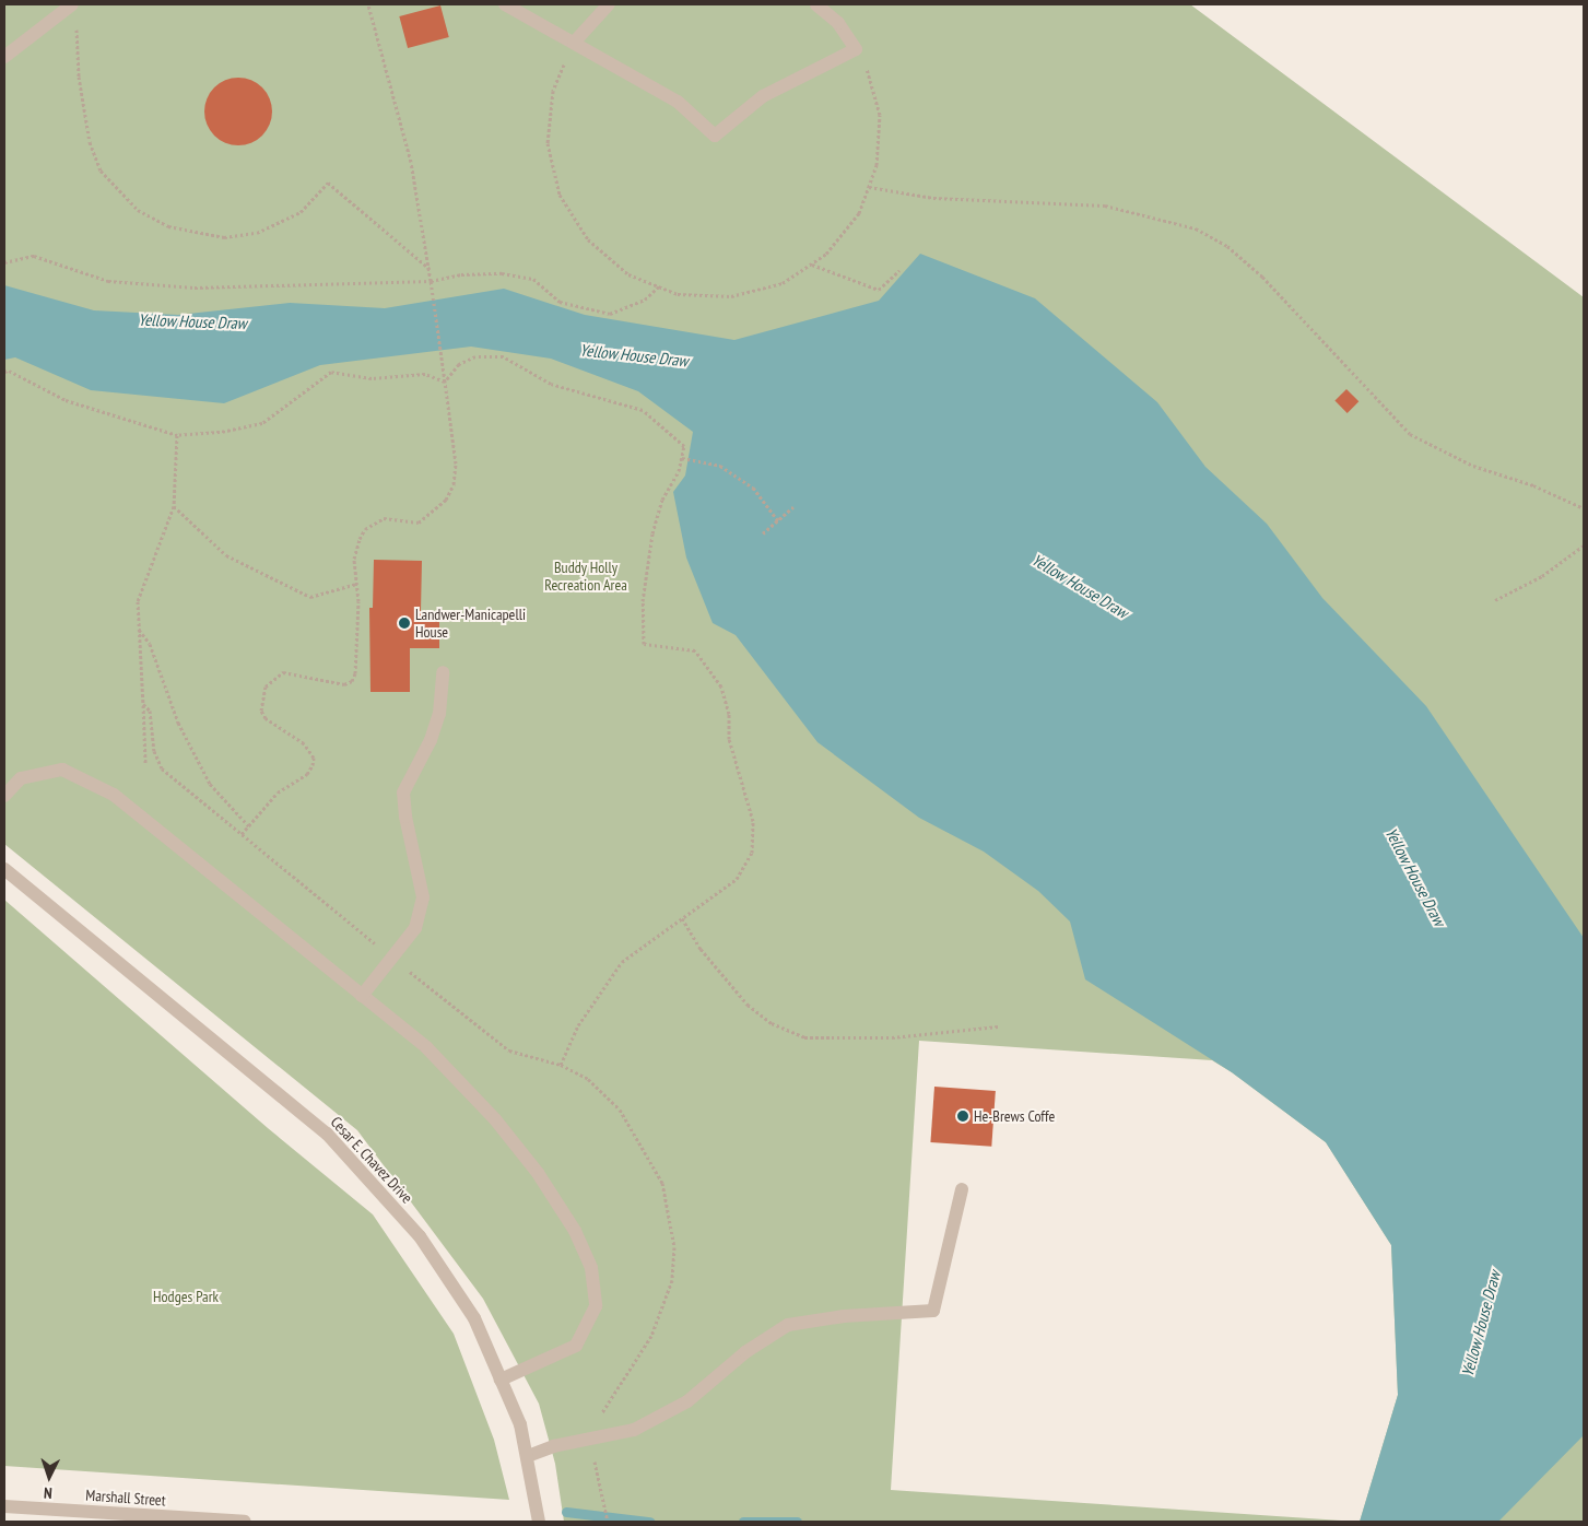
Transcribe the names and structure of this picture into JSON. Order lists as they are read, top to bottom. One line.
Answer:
{"streets":{"street":["Cesar E. Chavez Drive","Marshall Street"]},"water":["Yellow House Draw"],"parks":["Buddy Holly Recreation Area","Hodges Park"],"places":["Landwer-Manicapelli House","He-Brews Coffe"],"north":"bottom"}
